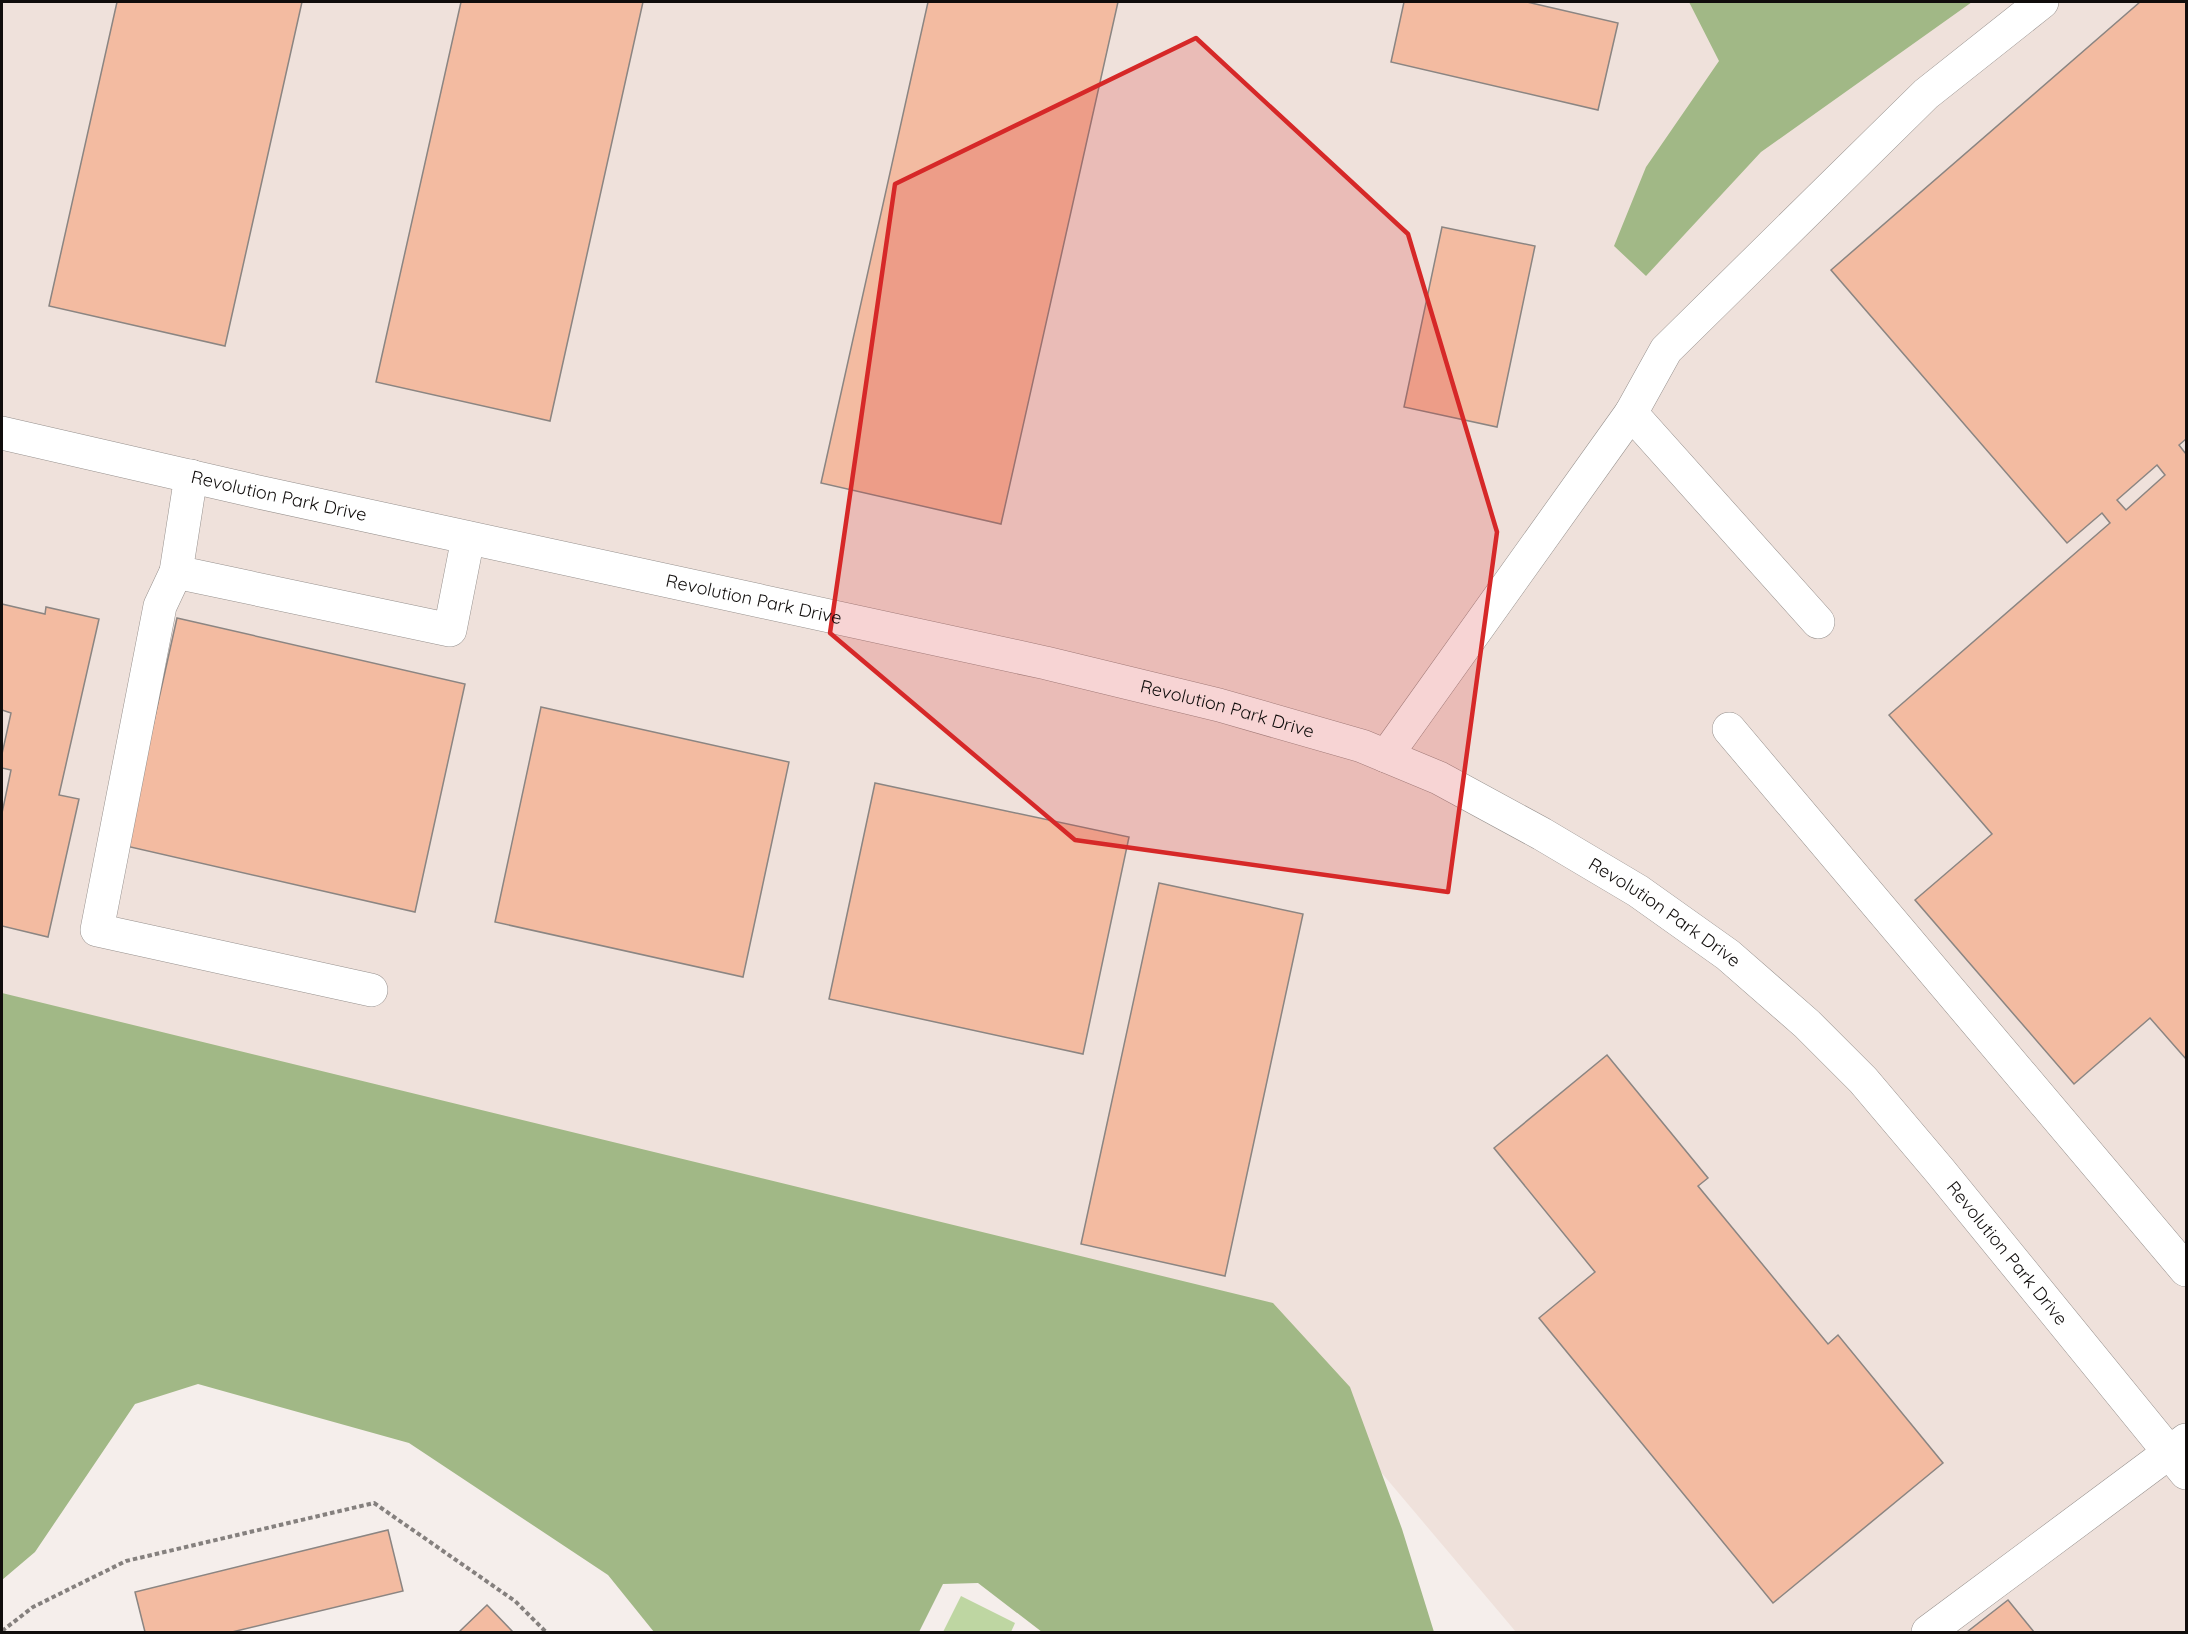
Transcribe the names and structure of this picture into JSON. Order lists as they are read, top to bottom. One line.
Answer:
{"streets":{"street":["Revolution Park Drive"]}}
